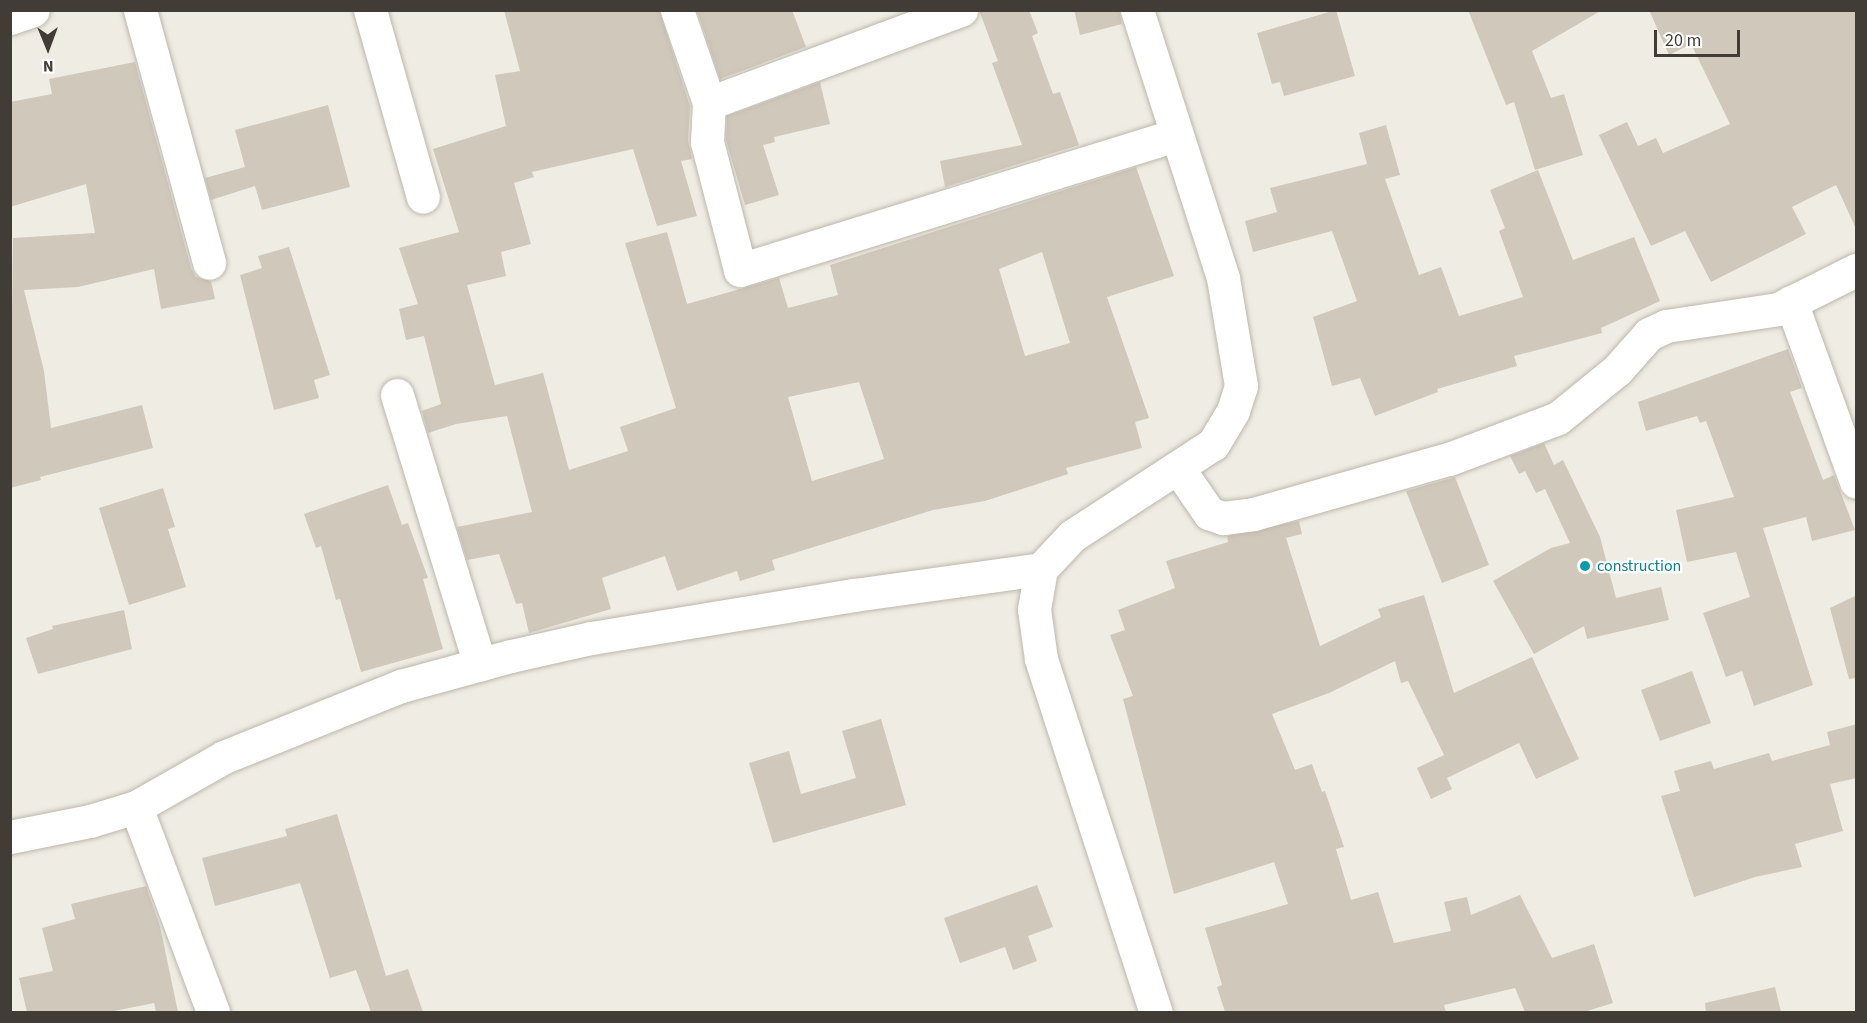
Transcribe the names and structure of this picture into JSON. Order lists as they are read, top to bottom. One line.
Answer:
{"places":["construction"],"scale_bar":"20 m","north":"bottom"}
